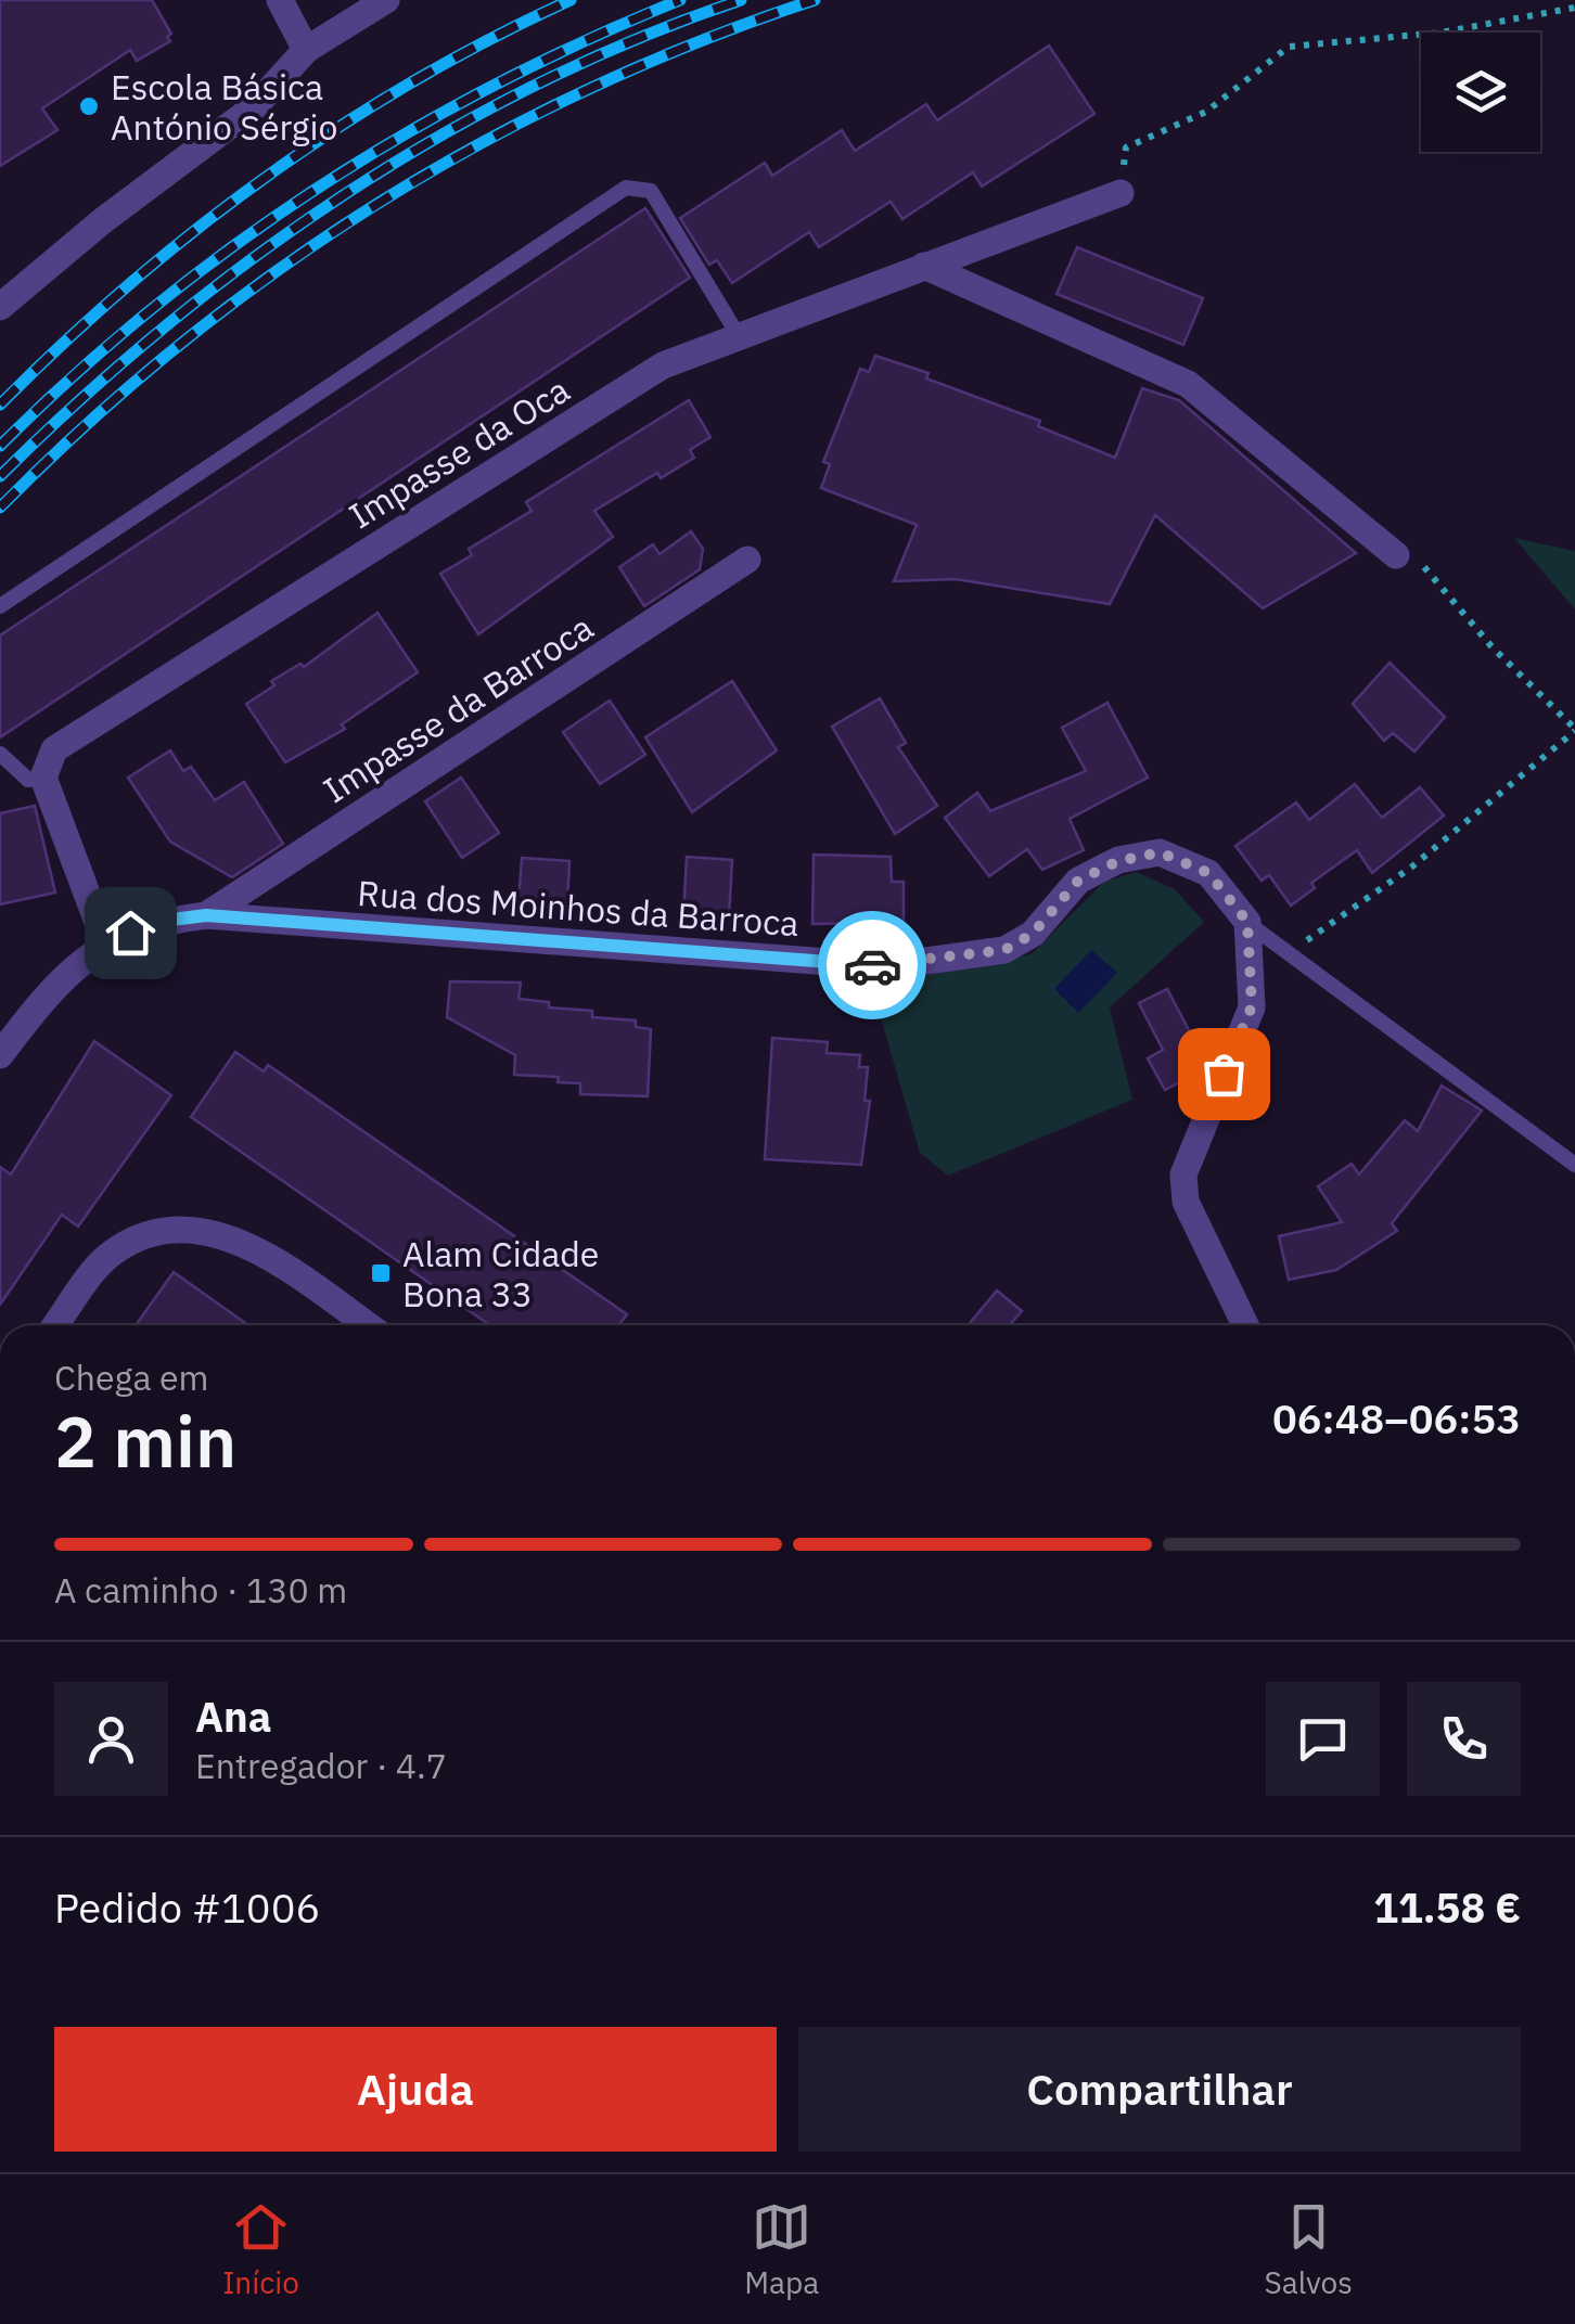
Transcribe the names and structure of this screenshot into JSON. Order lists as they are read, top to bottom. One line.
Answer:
{"streets":{"street":["Impasse da Oca","Impasse da Barroca","Rua dos Moinhos da Barroca"]},"crossings":[["Impasse da Barroca","Rua dos Moinhos da Barroca"]],"places":{"other":["Escola Básica António Sérgio"],"transit":["Alam Cidade Bona 33"]},"page":{"heading":["2 min","Chega em","06:48–06:53"],"panel":["Ana","Entregador · 4.7","Pedido #1006","11.58 €"],"bar":"A caminho · 130 m","buttons":["Ajuda","Compartilhar"],"tabs":["Início","Mapa","Salvos"]}}
